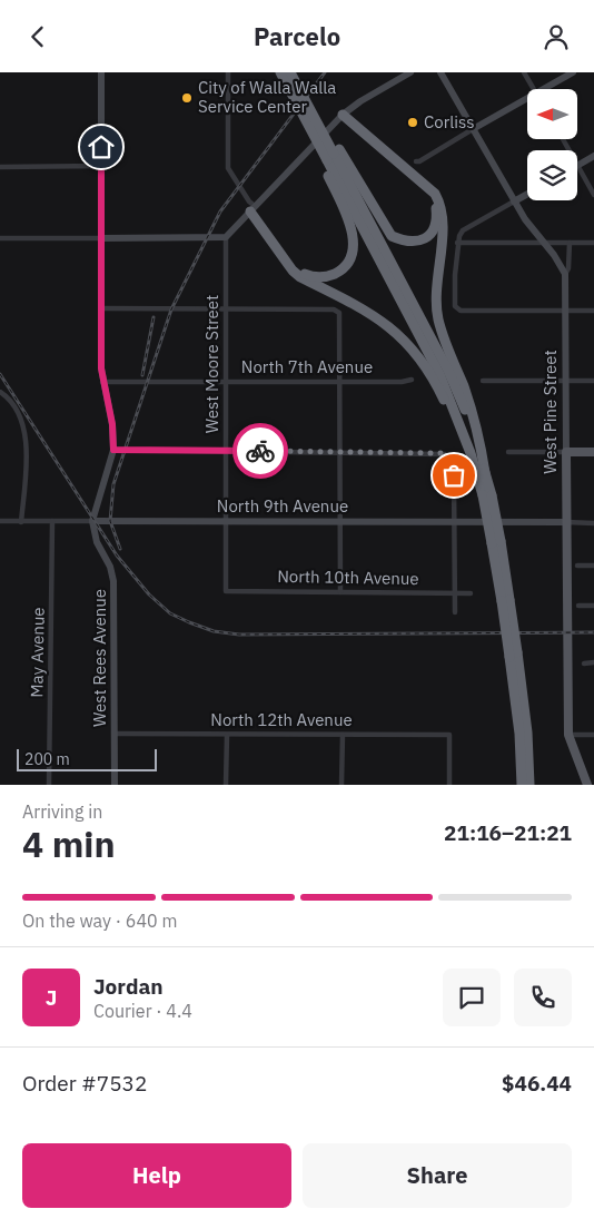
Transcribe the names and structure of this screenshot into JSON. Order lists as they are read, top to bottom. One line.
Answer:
{"streets":{"main road":["West Pine Street"],"street":["West Moore Street","North 7th Avenue","North 9th Avenue","North 10th Avenue","May Avenue","West Rees Avenue","North 12th Avenue"]},"crossings":[["West Moore Street","North 7th Avenue"],["West Moore Street","North 9th Avenue"],["West Moore Street","North 10th Avenue"],["West Pine Street","North 9th Avenue"],["North 9th Avenue","May Avenue"],["North 9th Avenue","West Rees Avenue"],["West Rees Avenue","North 12th Avenue"]],"places":["City of Walla Walla Service Center","Corliss"],"scale_bar":"200 m","north":"left","page":{"header":"Parcelo","scale":"200 m","heading":["4 min","Arriving in","21:16–21:21"],"panel":["Jordan","Courier · 4.4","Order #7532","$46.44"],"bar":"On the way · 640 m","round":"J","buttons":["Help","Share"]}}
